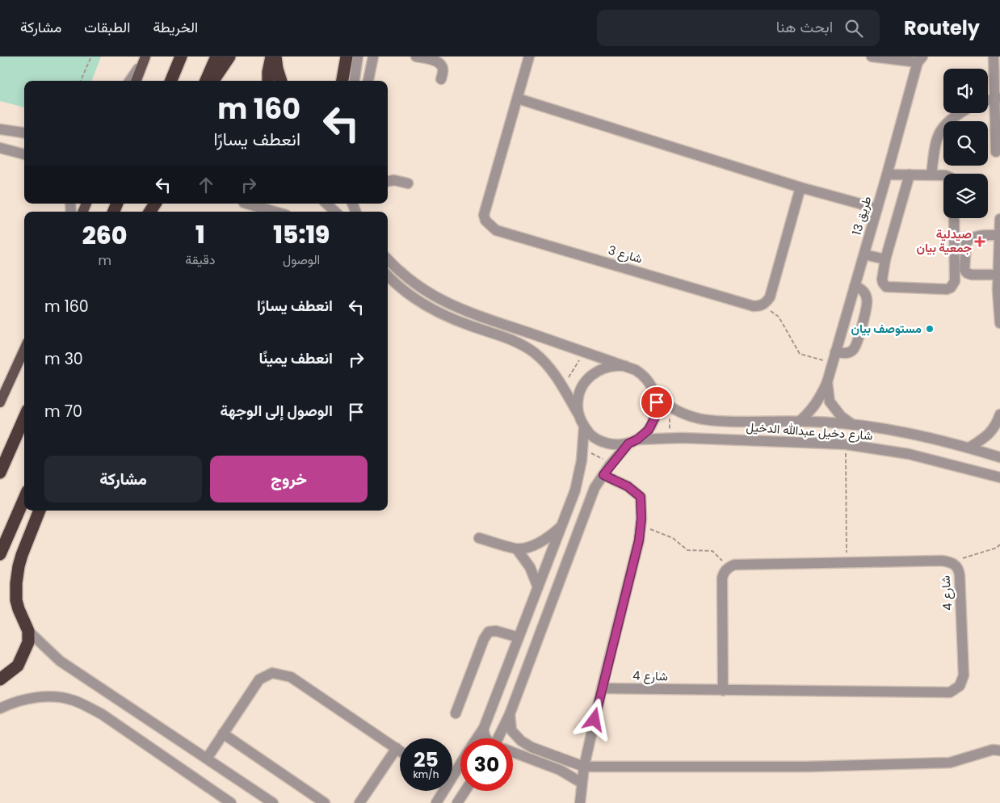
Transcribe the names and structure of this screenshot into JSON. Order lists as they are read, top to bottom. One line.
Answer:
{"streets":{"street":["طريق 13","شارع 3","شارع دخيل عبدالله الدخيل","شارع 4"]},"crossings":[["طريق 13","شارع دخيل عبدالله الدخيل"]],"places":{"health":["صيدلية جمعية بيان"],"other":["مستوصف بيان"]},"page":{"header":"Routely","search":"ابحث هنا","nav":["الخريطة","الطبقات","مشاركة"],"turn":["160 m","انعطف يسارًا"],"eta":["15:19","الوصول","1","دقيقة","260","m"],"list":[{"name":"انعطف يسارًا","value":"160 m"},{"name":"انعطف يمينًا","value":"30 m"},{"name":"الوصول إلى الوجهة","value":"70 m"}],"buttons":["خروج","مشاركة"],"speed":"25 km/h","limit":"30"}}
